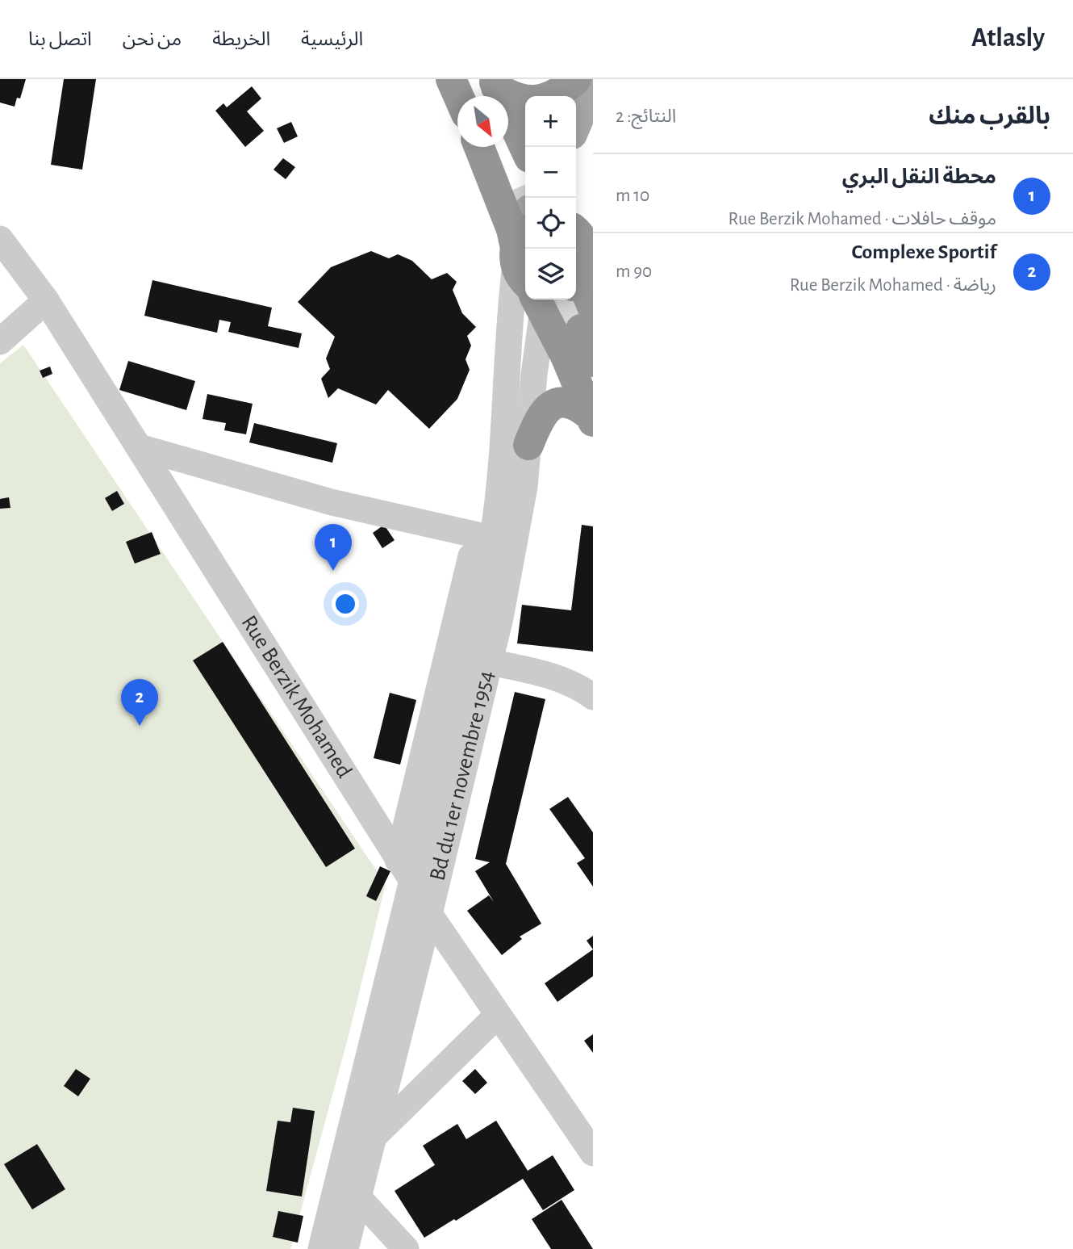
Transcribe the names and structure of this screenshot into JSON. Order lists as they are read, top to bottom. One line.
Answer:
{"streets":{"street":["Rue Berzik Mohamed","Bd du 1er novembre 1954"]},"crossings":[["Rue Berzik Mohamed","Bd du 1er novembre 1954"]],"north":"bottom right","page":{"header":"Atlasly","nav":["الرئيسية","الخريطة","من نحن","اتصل بنا"],"heading":["بالقرب منك","النتائج: 2"],"map_buttons":["+","−"],"list":[{"mark":"1","name":"محطة النقل البري","note":"موقف حافلات · Rue Berzik Mohamed","value":"10 m"},{"mark":"2","name":"Complexe Sportif","note":"رياضة · Rue Berzik Mohamed","value":"90 m"}],"pins":["1","2"]}}
